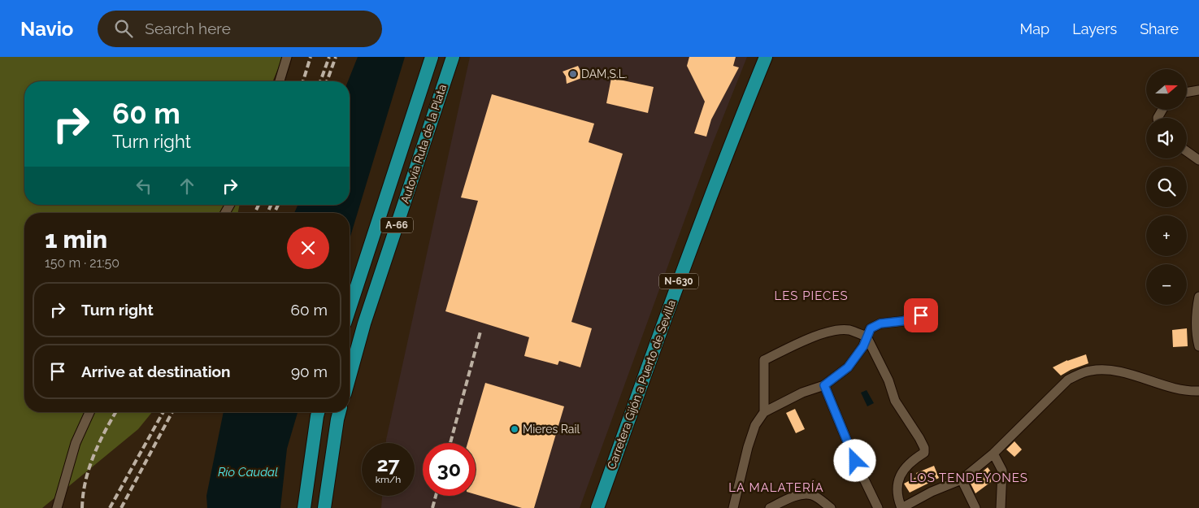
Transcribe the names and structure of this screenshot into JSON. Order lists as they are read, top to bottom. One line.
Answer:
{"streets":{"highway":["Autovía Ruta de la Plata","A-66","N-630","Carretera Gijón a Puerto de Sevilla"]},"districts":["LES PIECES","LOS TENDEYONES","LA MALATERÍA"],"water":["Río Caudal"],"places":["DAM,S.L.","Mieres Rail"],"north":"right","page":{"header":"Navio","search":"Search here","nav":["Map","Layers","Share"],"map_buttons":["+","−"],"turn":["60 m","Turn right"],"heading":["1 min","150 m · 21:50"],"list":[{"name":"Turn right","value":"60 m"},{"name":"Arrive at destination","value":"90 m"}],"speed":"27 km/h","limit":"30"}}
